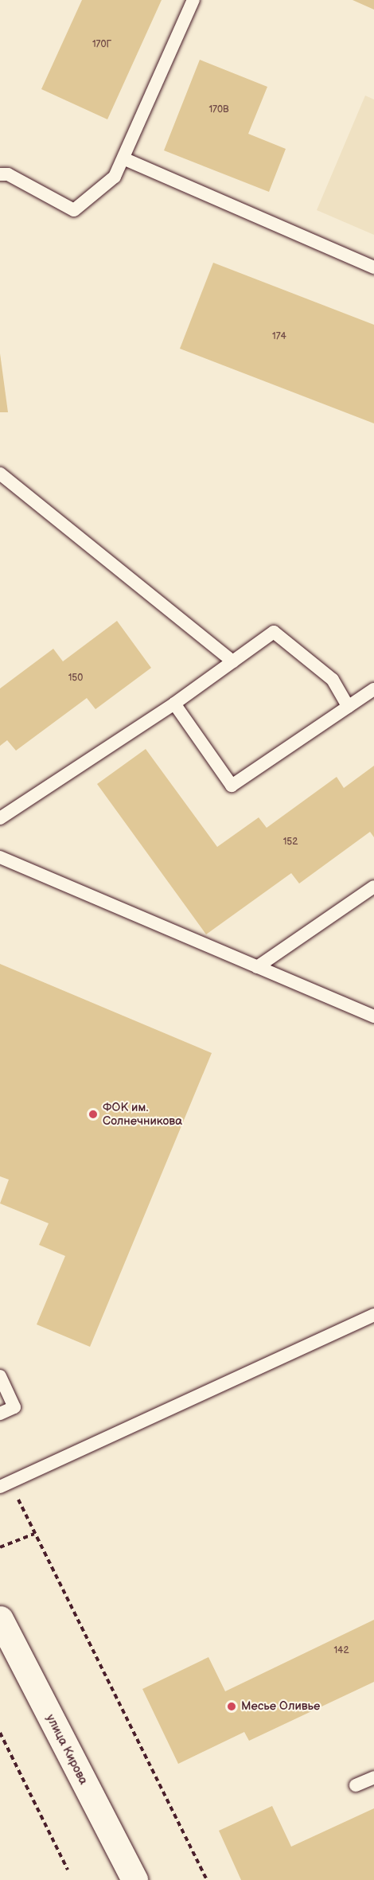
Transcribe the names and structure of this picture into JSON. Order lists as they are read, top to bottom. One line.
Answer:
{"streets":{"main road":["улица Кирова"]},"places":["ФОК им. Солнечникова","Месье Оливье"],"house_numbers":["170Г","170В","174","150","152","142"]}
